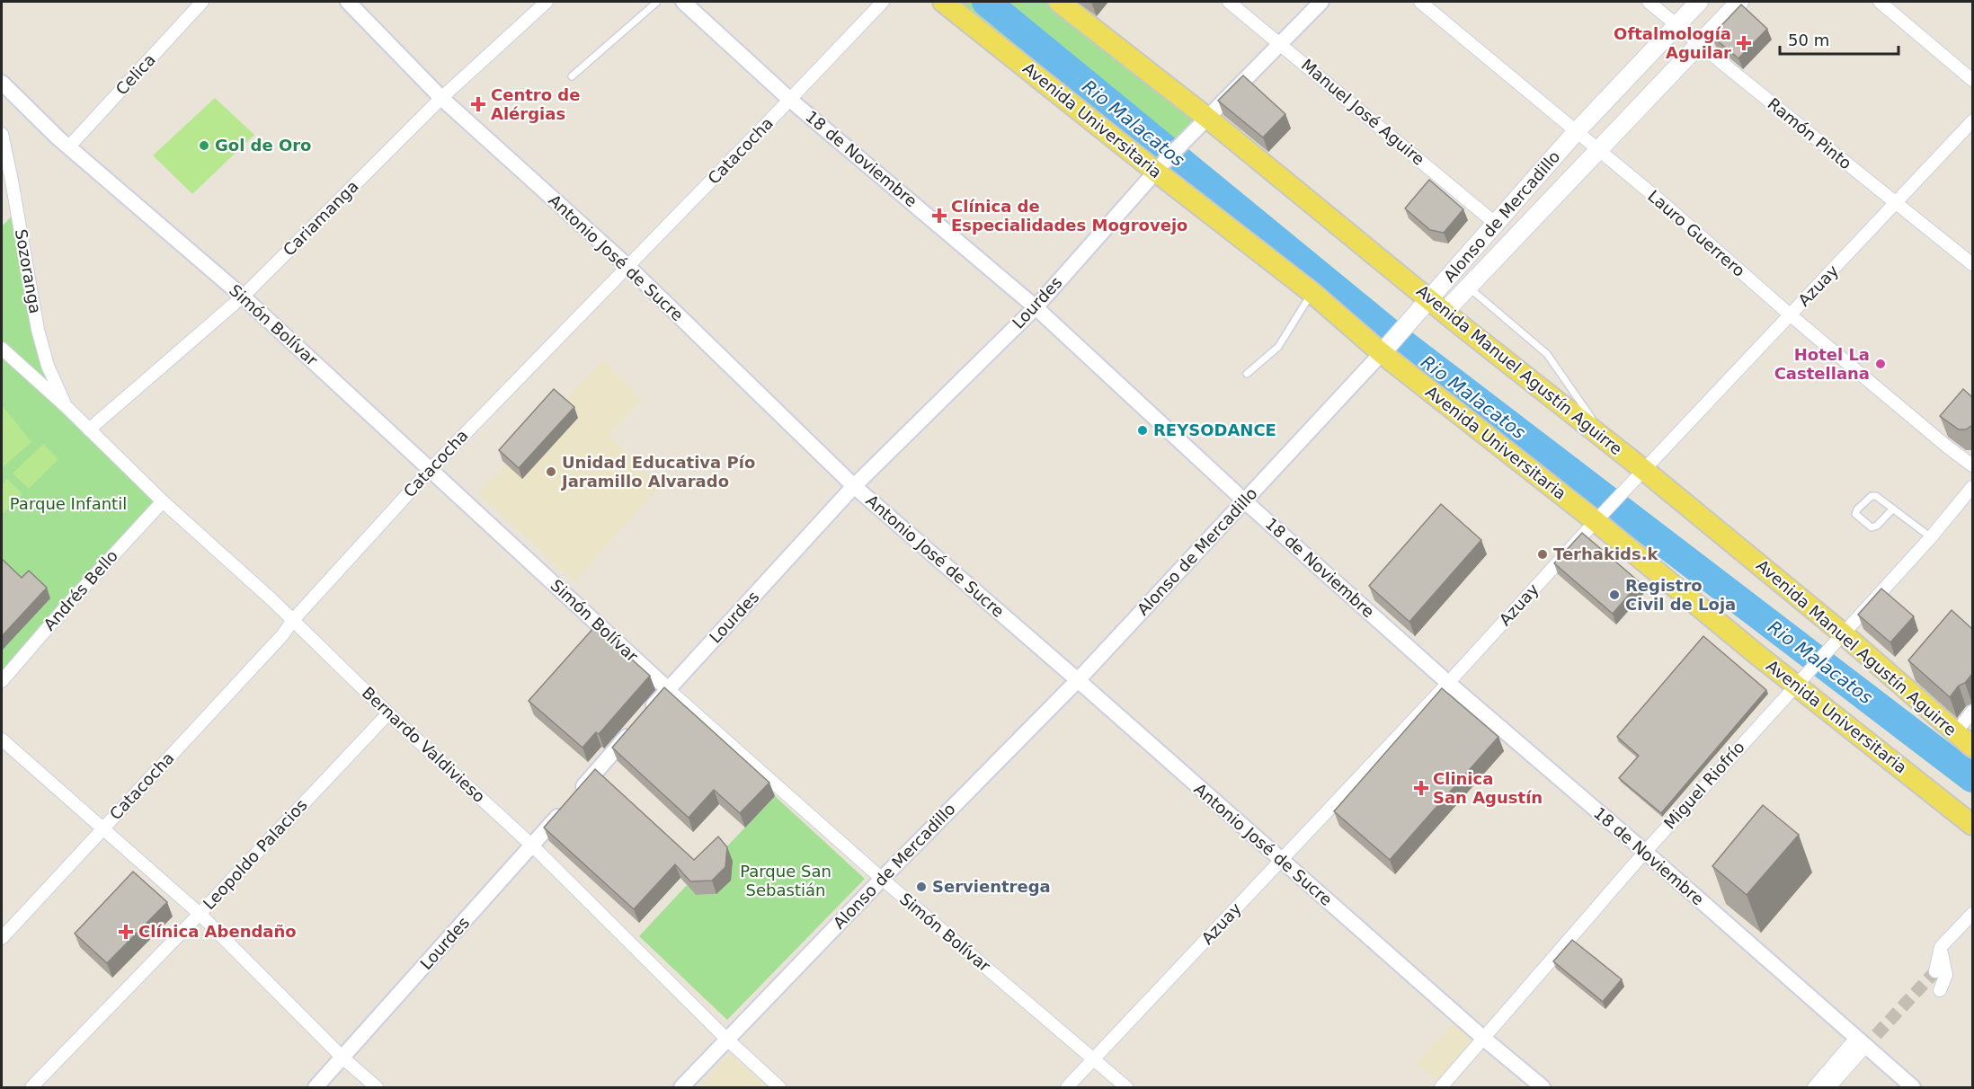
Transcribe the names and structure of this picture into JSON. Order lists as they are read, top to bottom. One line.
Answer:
{"streets":{"main road":["Avenida Universitaria","Alonso de Mercadillo","Avenida Manuel Agustín Aguirre"],"street":["Celica","Manuel José Aguire","Ramón Pinto","Catacocha","18 de Noviembre","Cariamanga","Lauro Guerrero","Antonio José de Sucre","Sozoranga","Azuay","Lourdes","Simón Bolívar","Andrés Bello","Bernardo Valdivieso","Miguel Riofrío","Leopoldo Palacios"]},"crossings":[["Celica","Simón Bolívar"],["Manuel José Aguire","Alonso de Mercadillo"],["Manuel José Aguire","Lourdes"],["Avenida Universitaria","Alonso de Mercadillo"],["Avenida Universitaria","Azuay"],["Avenida Universitaria","Lourdes"],["Avenida Universitaria","Miguel Riofrío"],["Ramón Pinto","Alonso de Mercadillo"],["Ramón Pinto","Azuay"],["Catacocha","18 de Noviembre"],["Catacocha","Antonio José de Sucre"],["Catacocha","Simón Bolívar"],["Catacocha","Bernardo Valdivieso"],["18 de Noviembre","Alonso de Mercadillo"],["18 de Noviembre","Azuay"],["18 de Noviembre","Lourdes"],["18 de Noviembre","Miguel Riofrío"],["Alonso de Mercadillo","Lauro Guerrero"],["Alonso de Mercadillo","Antonio José de Sucre"],["Alonso de Mercadillo","Simón Bolívar"],["Alonso de Mercadillo","Avenida Manuel Agustín Aguirre"],["Alonso de Mercadillo","Bernardo Valdivieso"],["Cariamanga","Antonio José de Sucre"],["Cariamanga","Simón Bolívar"],["Cariamanga","Bernardo Valdivieso"],["Lauro Guerrero","Azuay"],["Antonio José de Sucre","Azuay"],["Antonio José de Sucre","Lourdes"],["Antonio José de Sucre","Miguel Riofrío"],["Sozoranga","Bernardo Valdivieso"],["Azuay","Simón Bolívar"],["Azuay","Avenida Manuel Agustín Aguirre"],["Lourdes","Simón Bolívar"],["Lourdes","Avenida Manuel Agustín Aguirre"],["Lourdes","Bernardo Valdivieso"],["Avenida Manuel Agustín Aguirre","Miguel Riofrío"],["Andrés Bello","Bernardo Valdivieso"],["Bernardo Valdivieso","Leopoldo Palacios"]],"water":["Rio Malacatos"],"parks":["Parque Infantil","Parque San Sebastián"],"places":{"health":["Oftalmología Aguilar","Centro de Alérgias","Clínica de Especialidades Mogrovejo","Clinica San Agustín","Clínica Abendaño"],"other":["Gol de Oro","Hotel La Castellana","REYSODANCE","Unidad Educativa Pío Jaramillo Alvarado","Terhakids.k","Registro Civil de Loja","Servientrega"]},"scale_bar":"50 m"}
